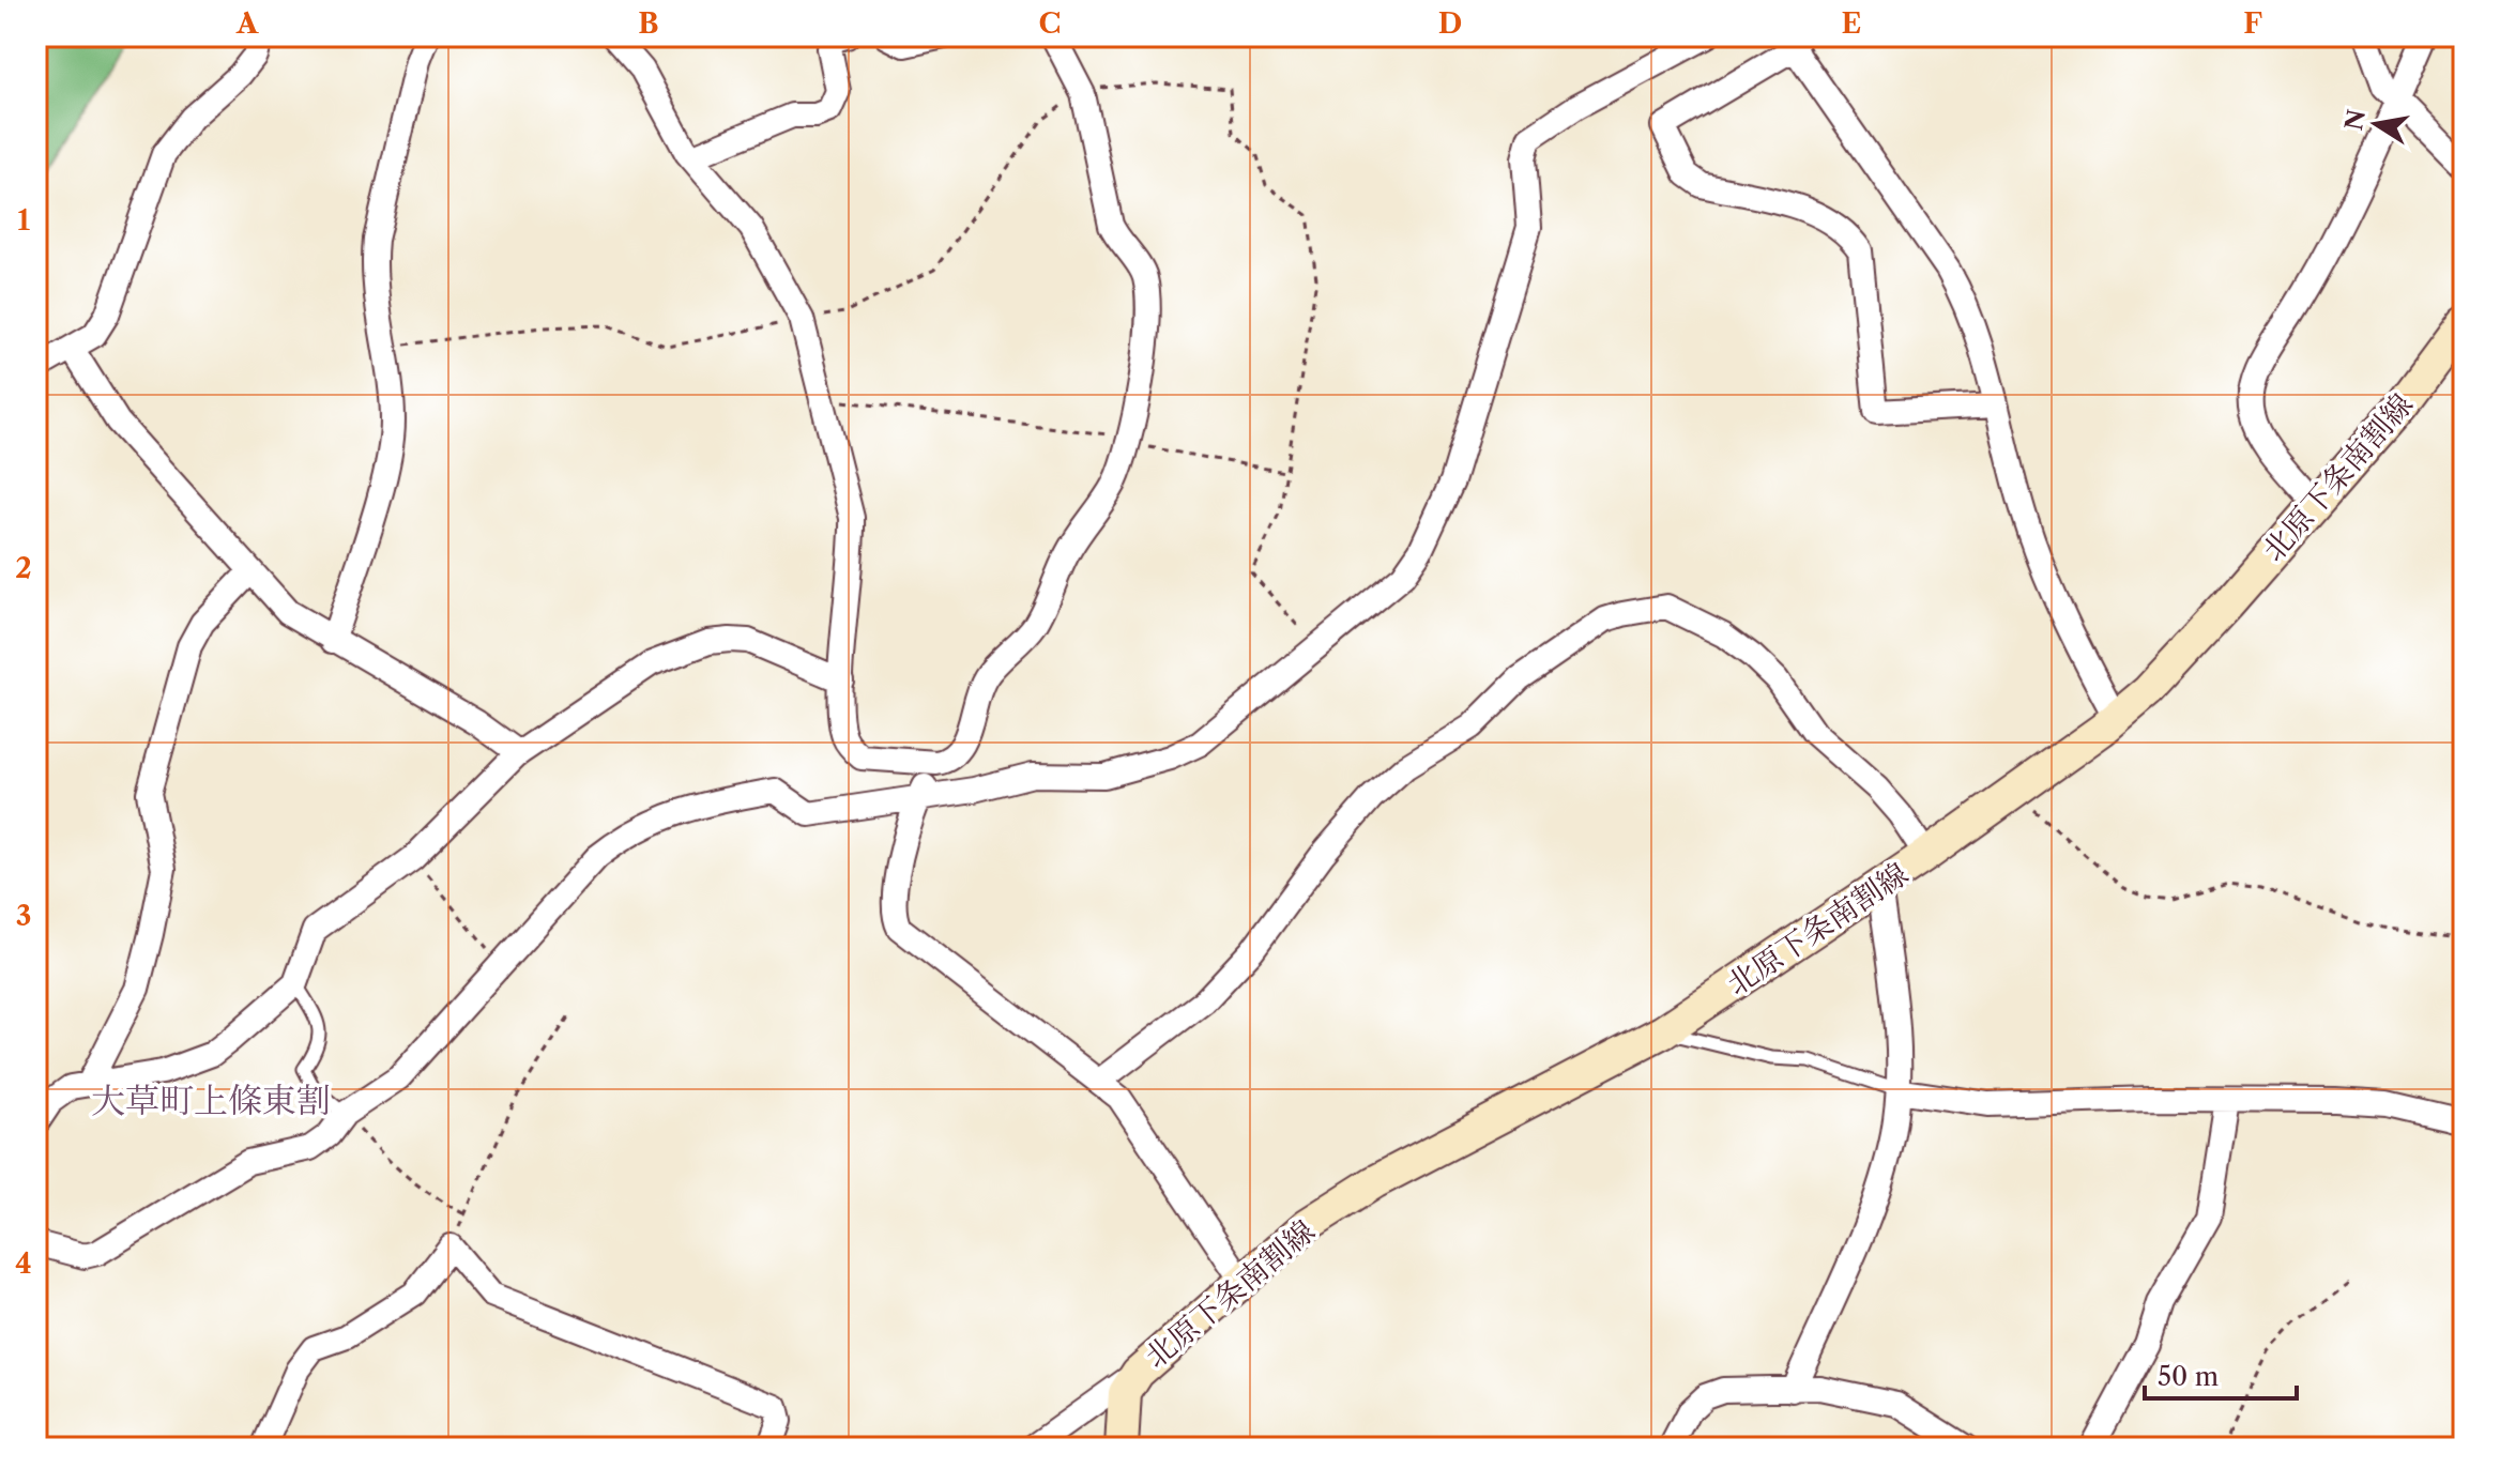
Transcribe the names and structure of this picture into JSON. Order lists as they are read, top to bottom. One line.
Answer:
{"streets":{"main road":["北原下条南割線"]},"districts":["大草町上條東割"],"scale_bar":"50 m","north":"left","grid":{"columns":["A","B","C","D","E","F"],"rows":["1","2","3","4"]}}
